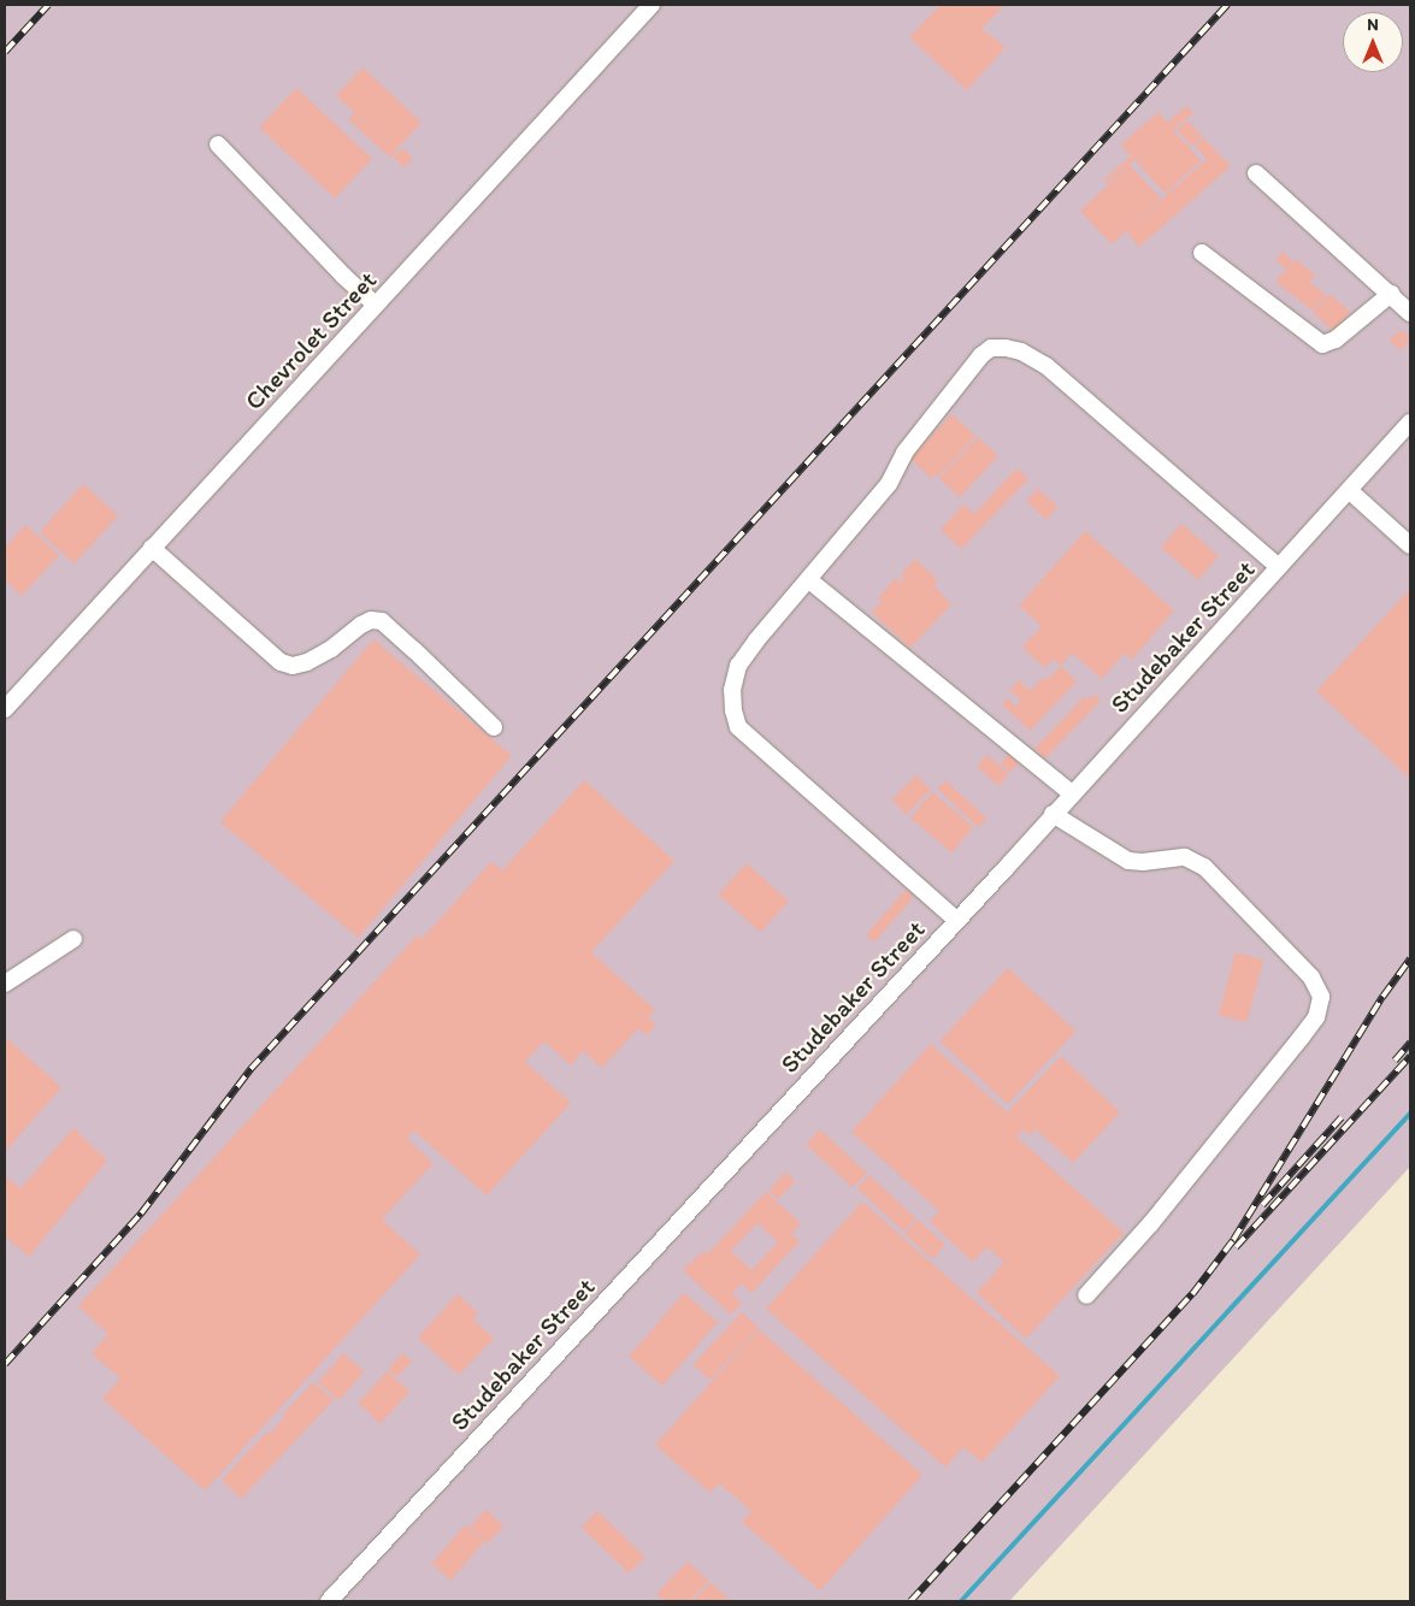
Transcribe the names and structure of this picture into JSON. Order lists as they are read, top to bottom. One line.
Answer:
{"streets":{"lane":["Chevrolet Street","Studebaker Street"]},"north":"top"}
